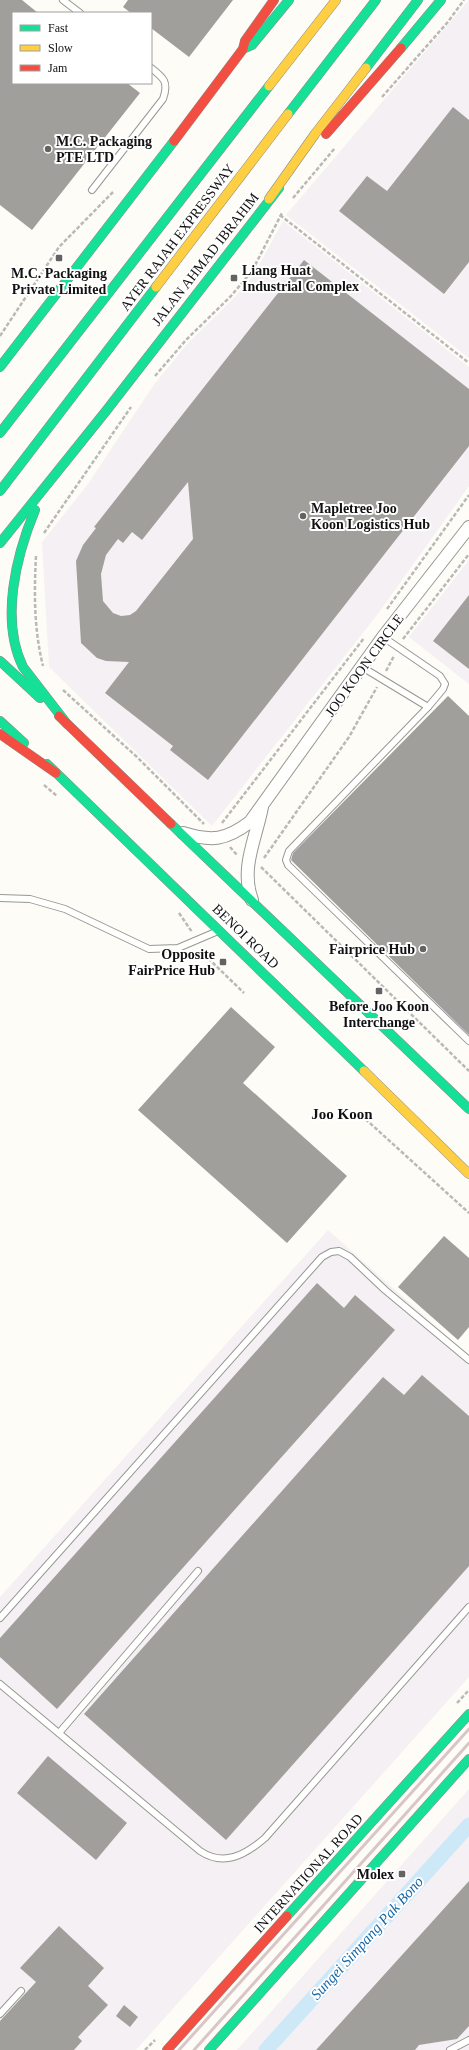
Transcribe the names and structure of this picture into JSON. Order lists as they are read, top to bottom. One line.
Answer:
{"streets":{"main road":["AYER RAJAH EXPRESSWAY","JALAN AHMAD IBRAHIM","BENOI ROAD","INTERNATIONAL ROAD"],"street":["JOO KOON CIRCLE"]},"crossings":[["JOO KOON CIRCLE","BENOI ROAD"]],"districts":["Joo Koon"],"water":["Sungei Simpang Pak Bono"],"places":{"other":["M.C. Packaging PTE LTD","Mapletree Joo Koon Logistics Hub","Fairprice Hub"],"transit":["M.C. Packaging Private Limited","Liang Huat Industrial Complex","Opposite FairPrice Hub","Before Joo Koon Interchange","Molex"]},"legend":["Fast","Slow","Jam"]}
